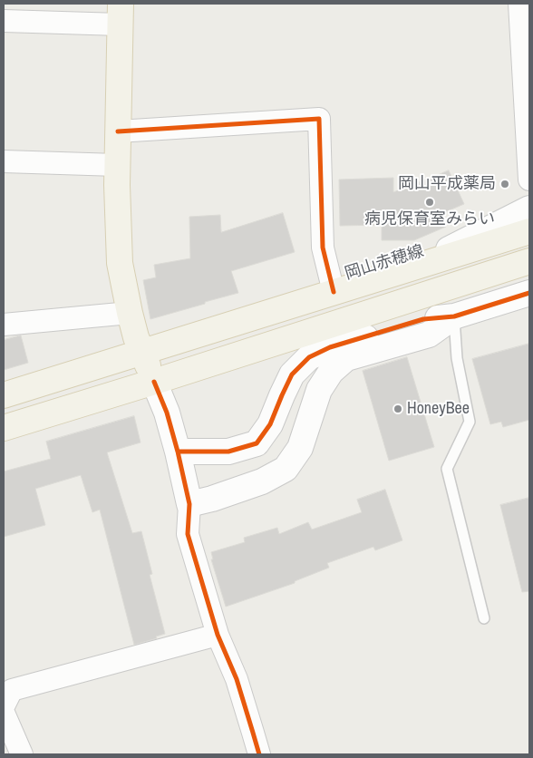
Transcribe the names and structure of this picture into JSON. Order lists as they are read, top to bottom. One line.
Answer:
{"streets":{"main road":["岡山赤穂線"]},"places":["岡山平成薬局","病児保育室みらい","HoneyBee"]}
